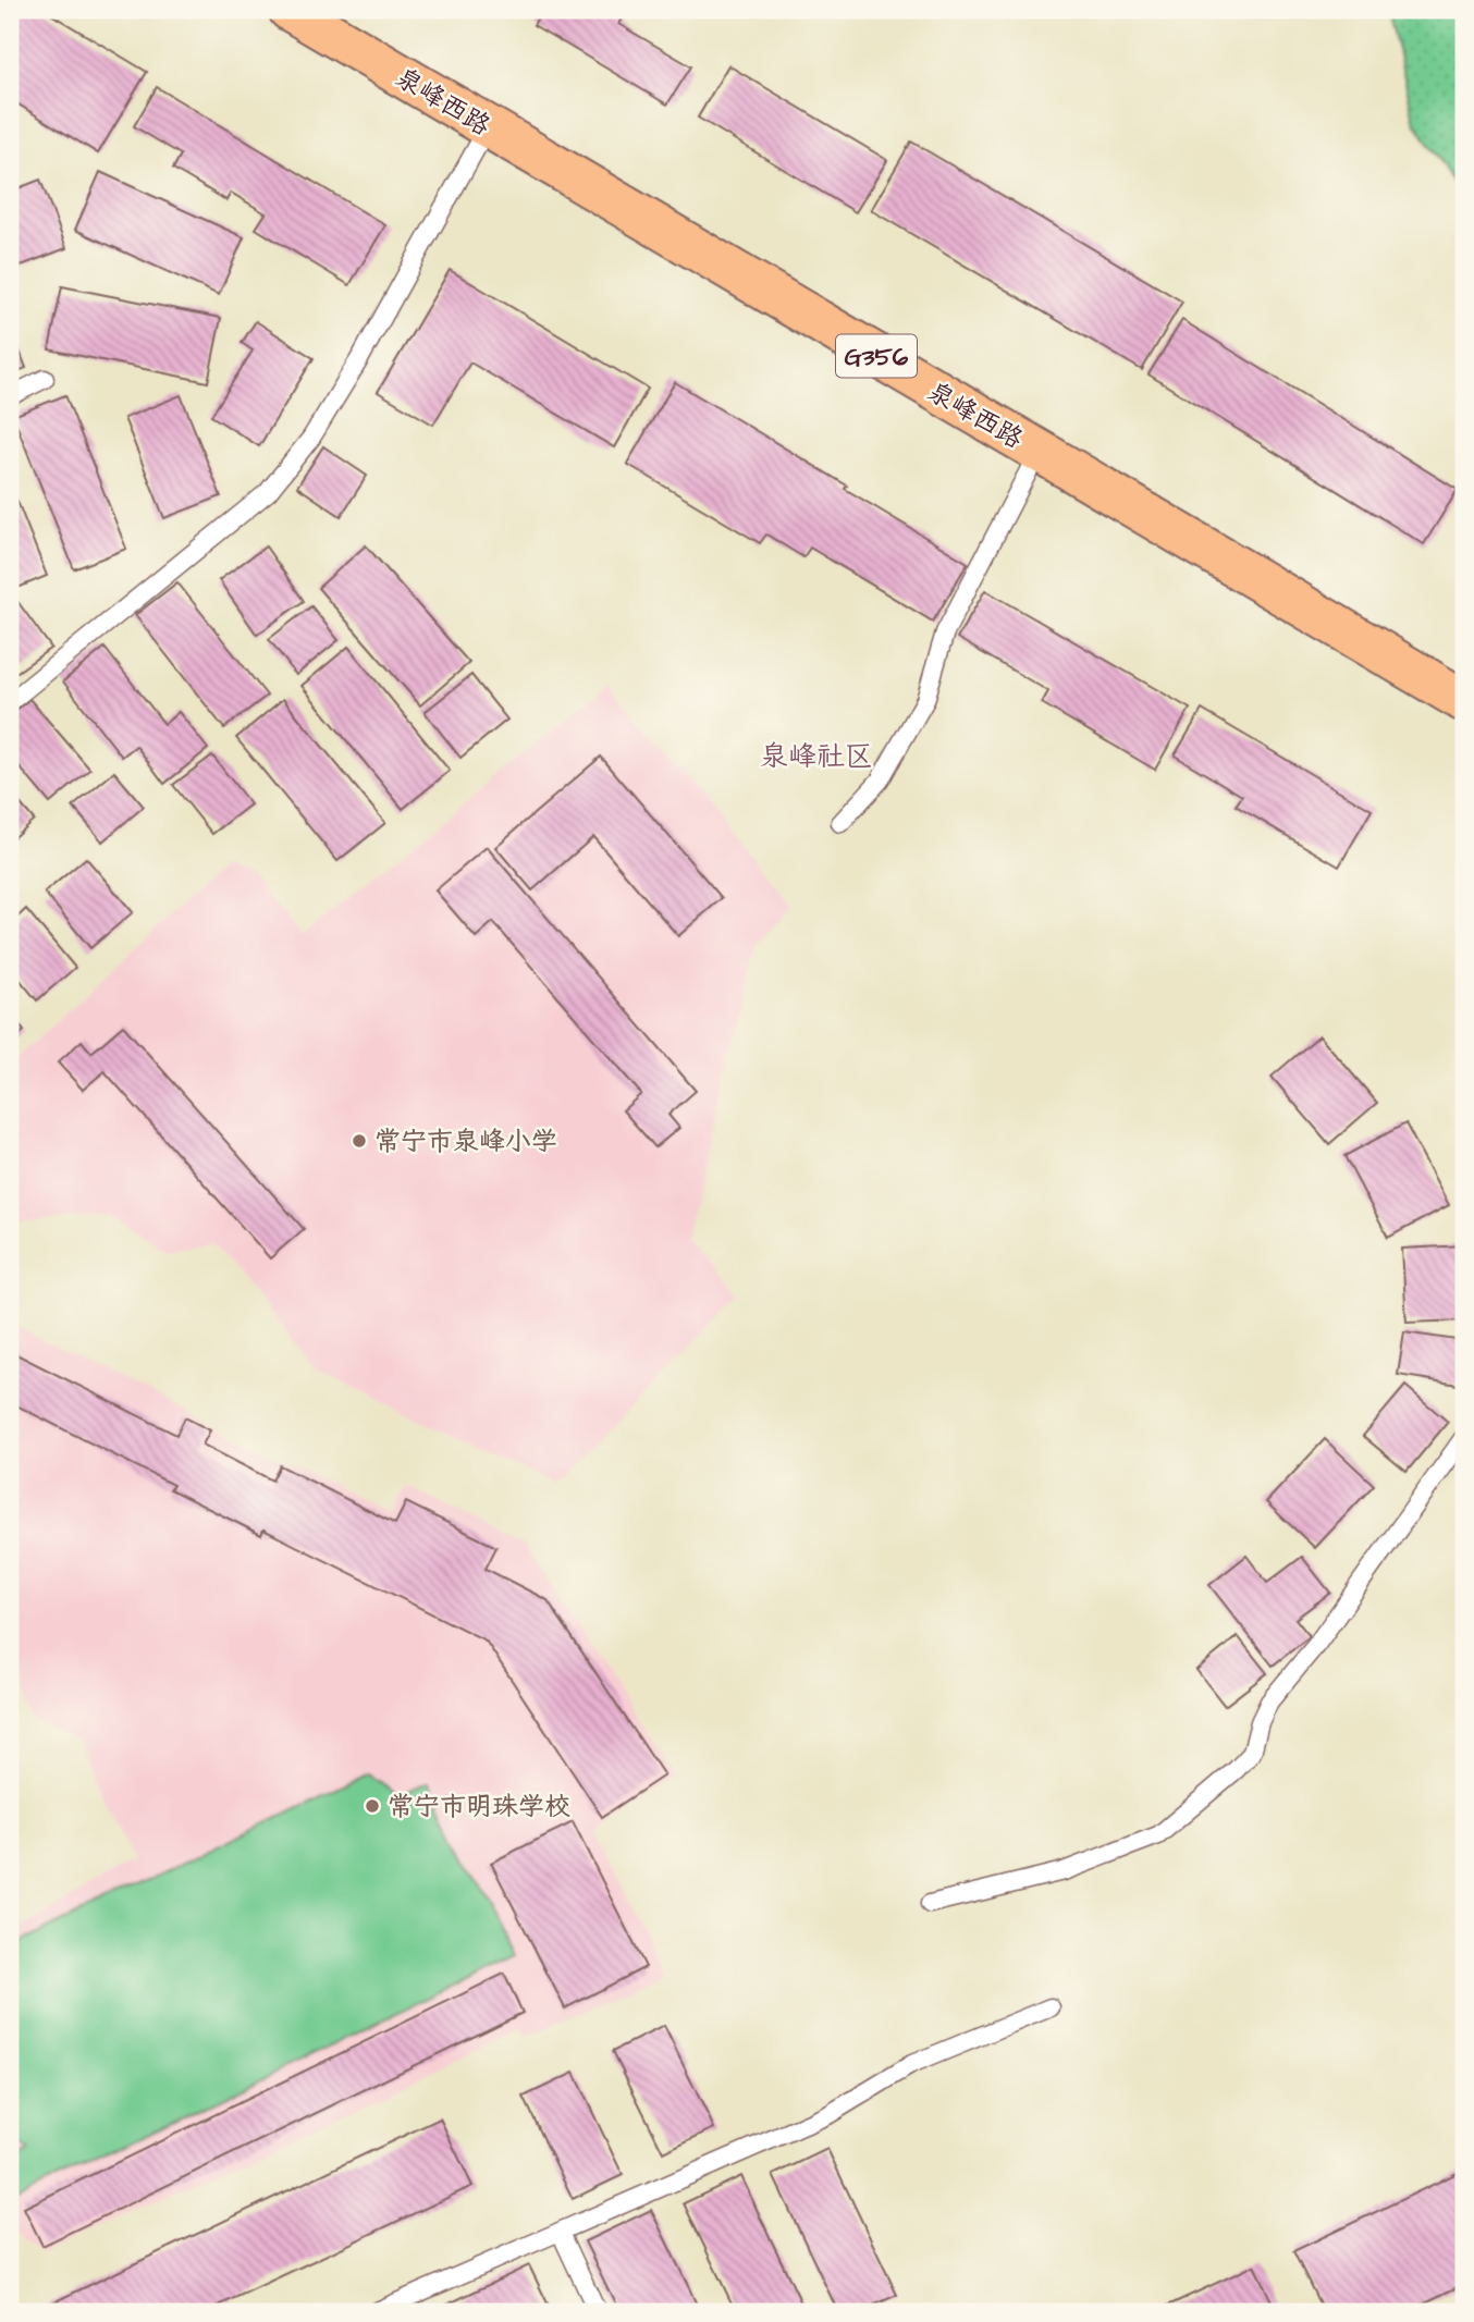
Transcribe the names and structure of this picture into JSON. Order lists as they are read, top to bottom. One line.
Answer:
{"streets":{"highway":["泉峰西路","G356"]},"districts":["泉峰社区"],"places":["常宁市泉峰小学","常宁市明珠学校"]}
